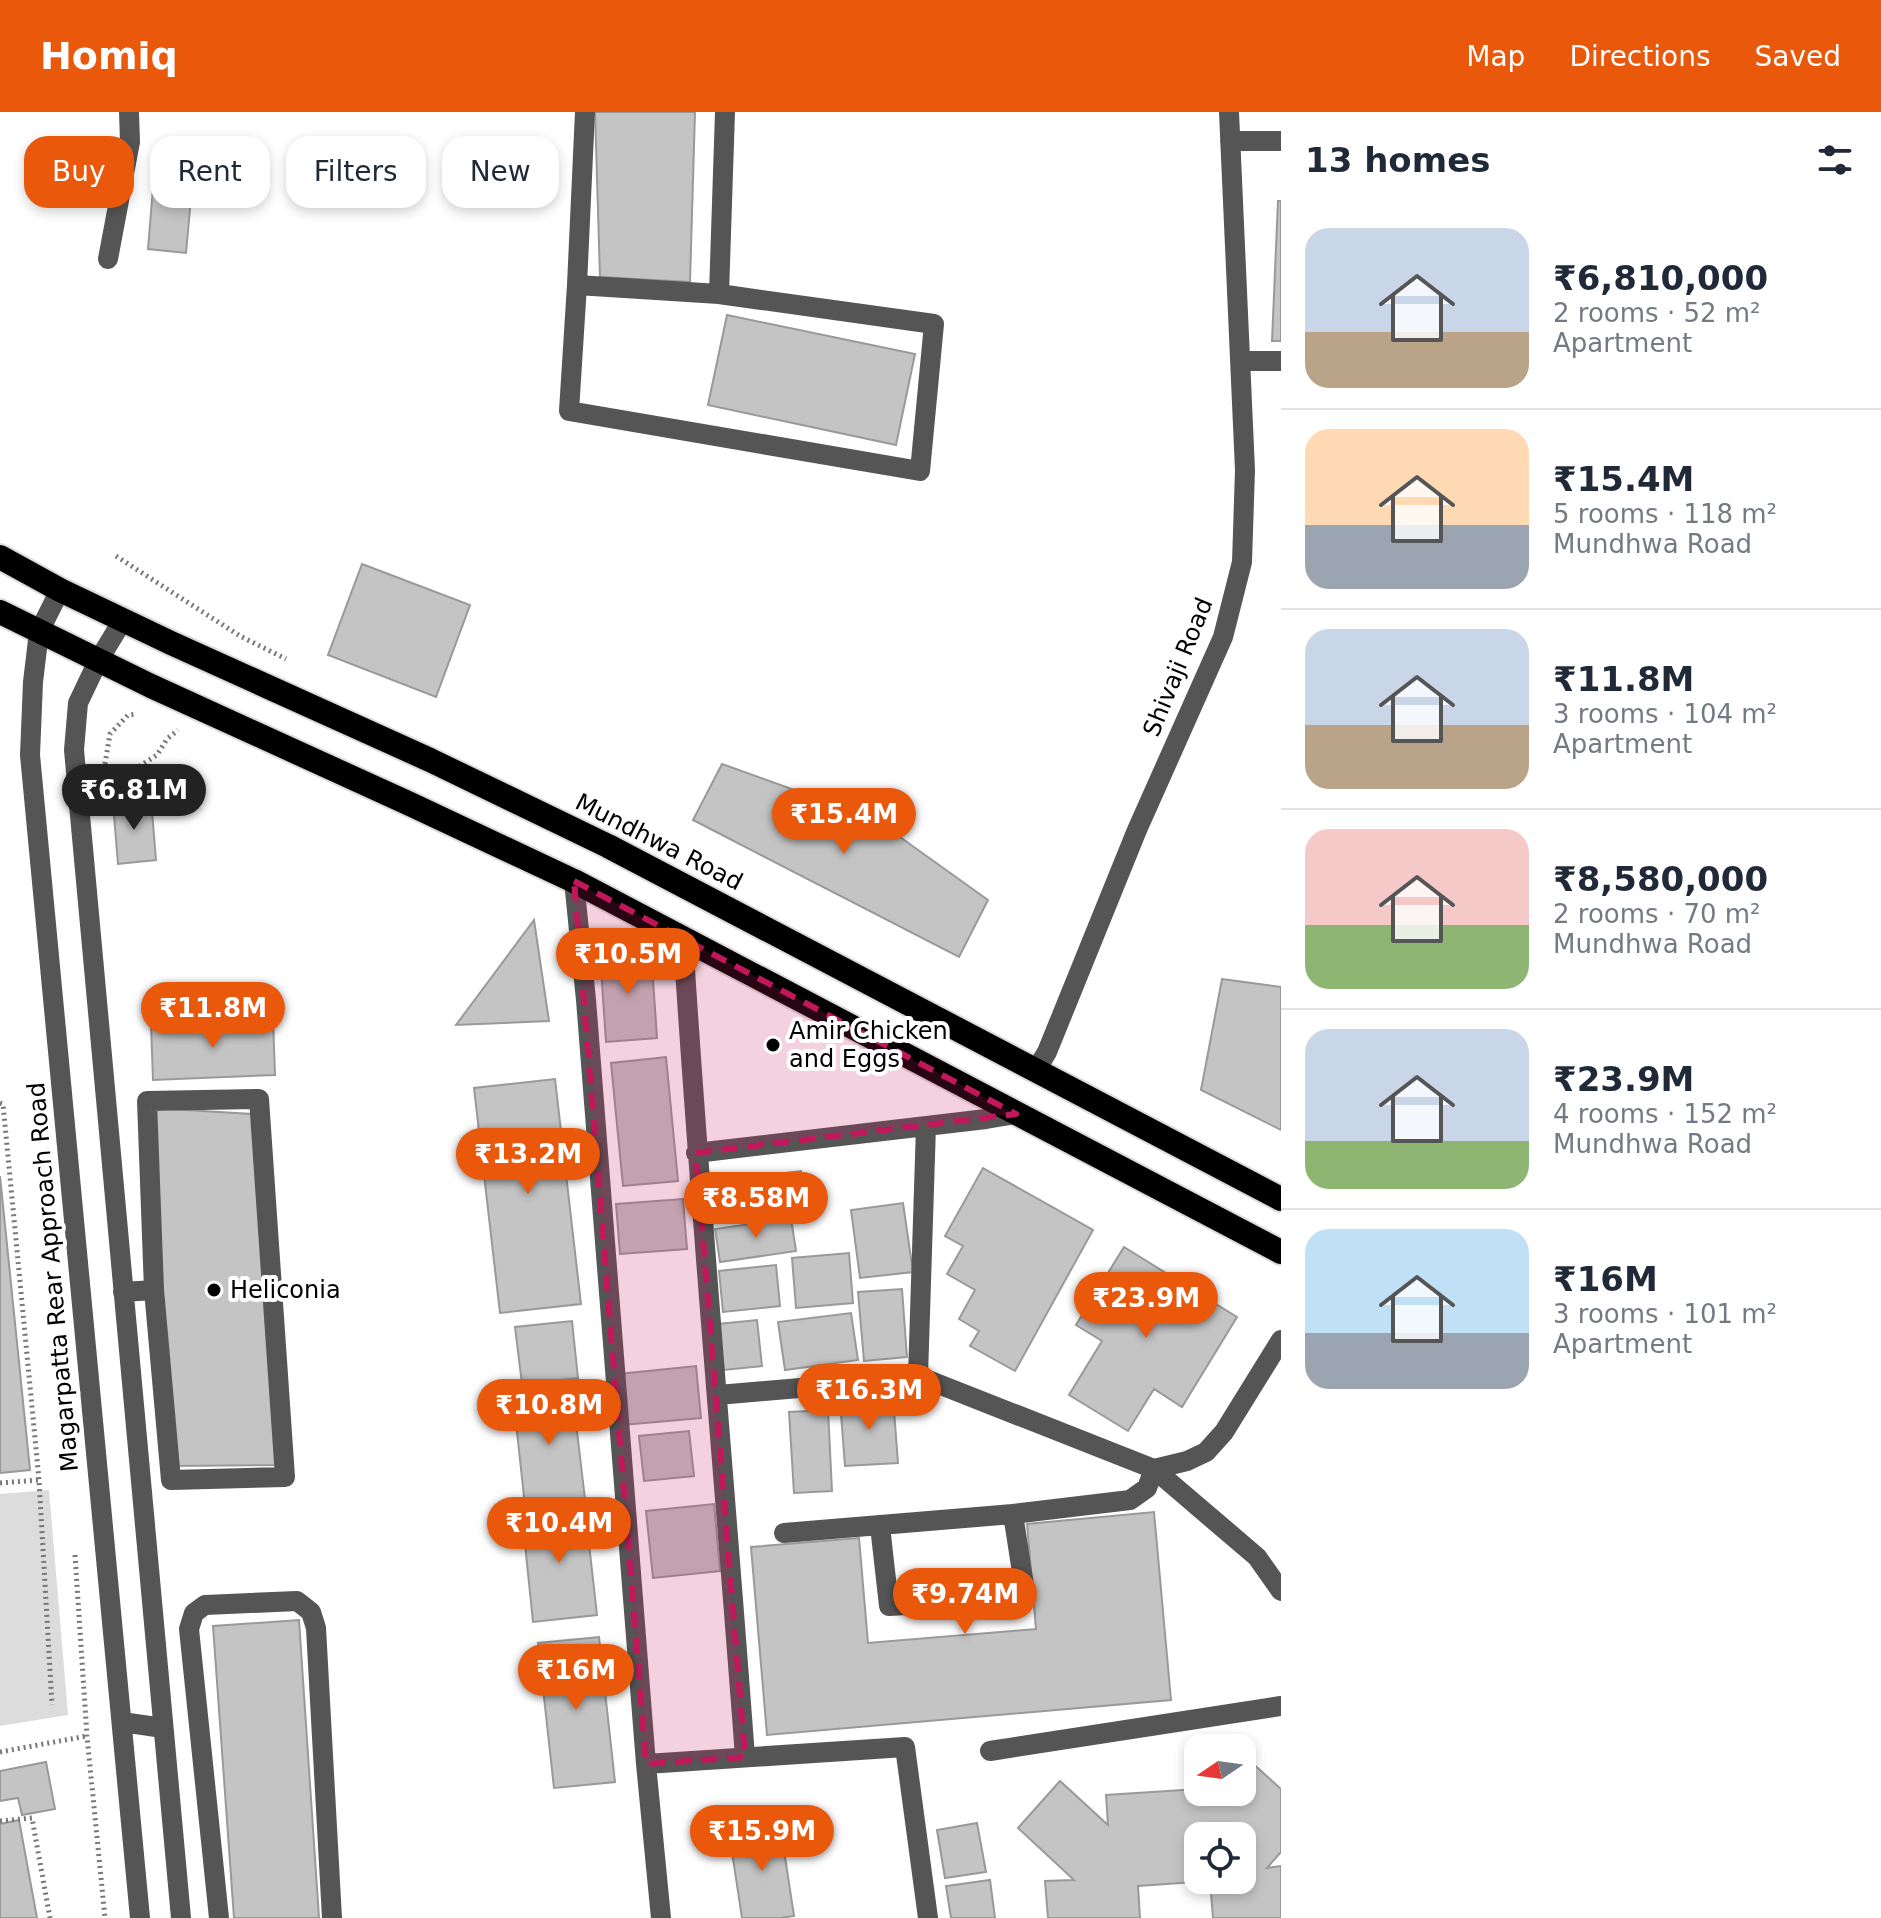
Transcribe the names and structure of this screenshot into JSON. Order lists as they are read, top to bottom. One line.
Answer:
{"streets":{"highway":["Mundhwa Road"],"street":["Shivaji Road","Magarpatta Rear Approach Road"]},"crossings":[["Shivaji Road","Mundhwa Road"],["Mundhwa Road","Magarpatta Rear Approach Road"]],"places":["Amir Chicken and Eggs","Heliconia"],"north":"left","page":{"header":"Homiq","nav":["Map","Directions","Saved"],"heading":"13 homes","chip":["Buy","Rent","Filters","New"],"list":[{"name":"₹6,810,000","note":"2 rooms · 52 m² · Apartment"},{"name":"₹15.4M","note":"5 rooms · 118 m² · Mundhwa Road"},{"name":"₹11.8M","note":"3 rooms · 104 m² · Apartment"},{"name":"₹8,580,000","note":"2 rooms · 70 m² · Mundhwa Road"},{"name":"₹23.9M","note":"4 rooms · 152 m² · Mundhwa Road"},{"name":"₹16M","note":"3 rooms · 101 m² · Apartment"}],"price":["₹6.81M","₹15.4M","₹10.5M","₹11.8M","₹13.2M","₹8.58M","₹23.9M","₹16.3M","₹10.8M","₹10.4M","₹9.74M","₹16M","₹15.9M"]}}
